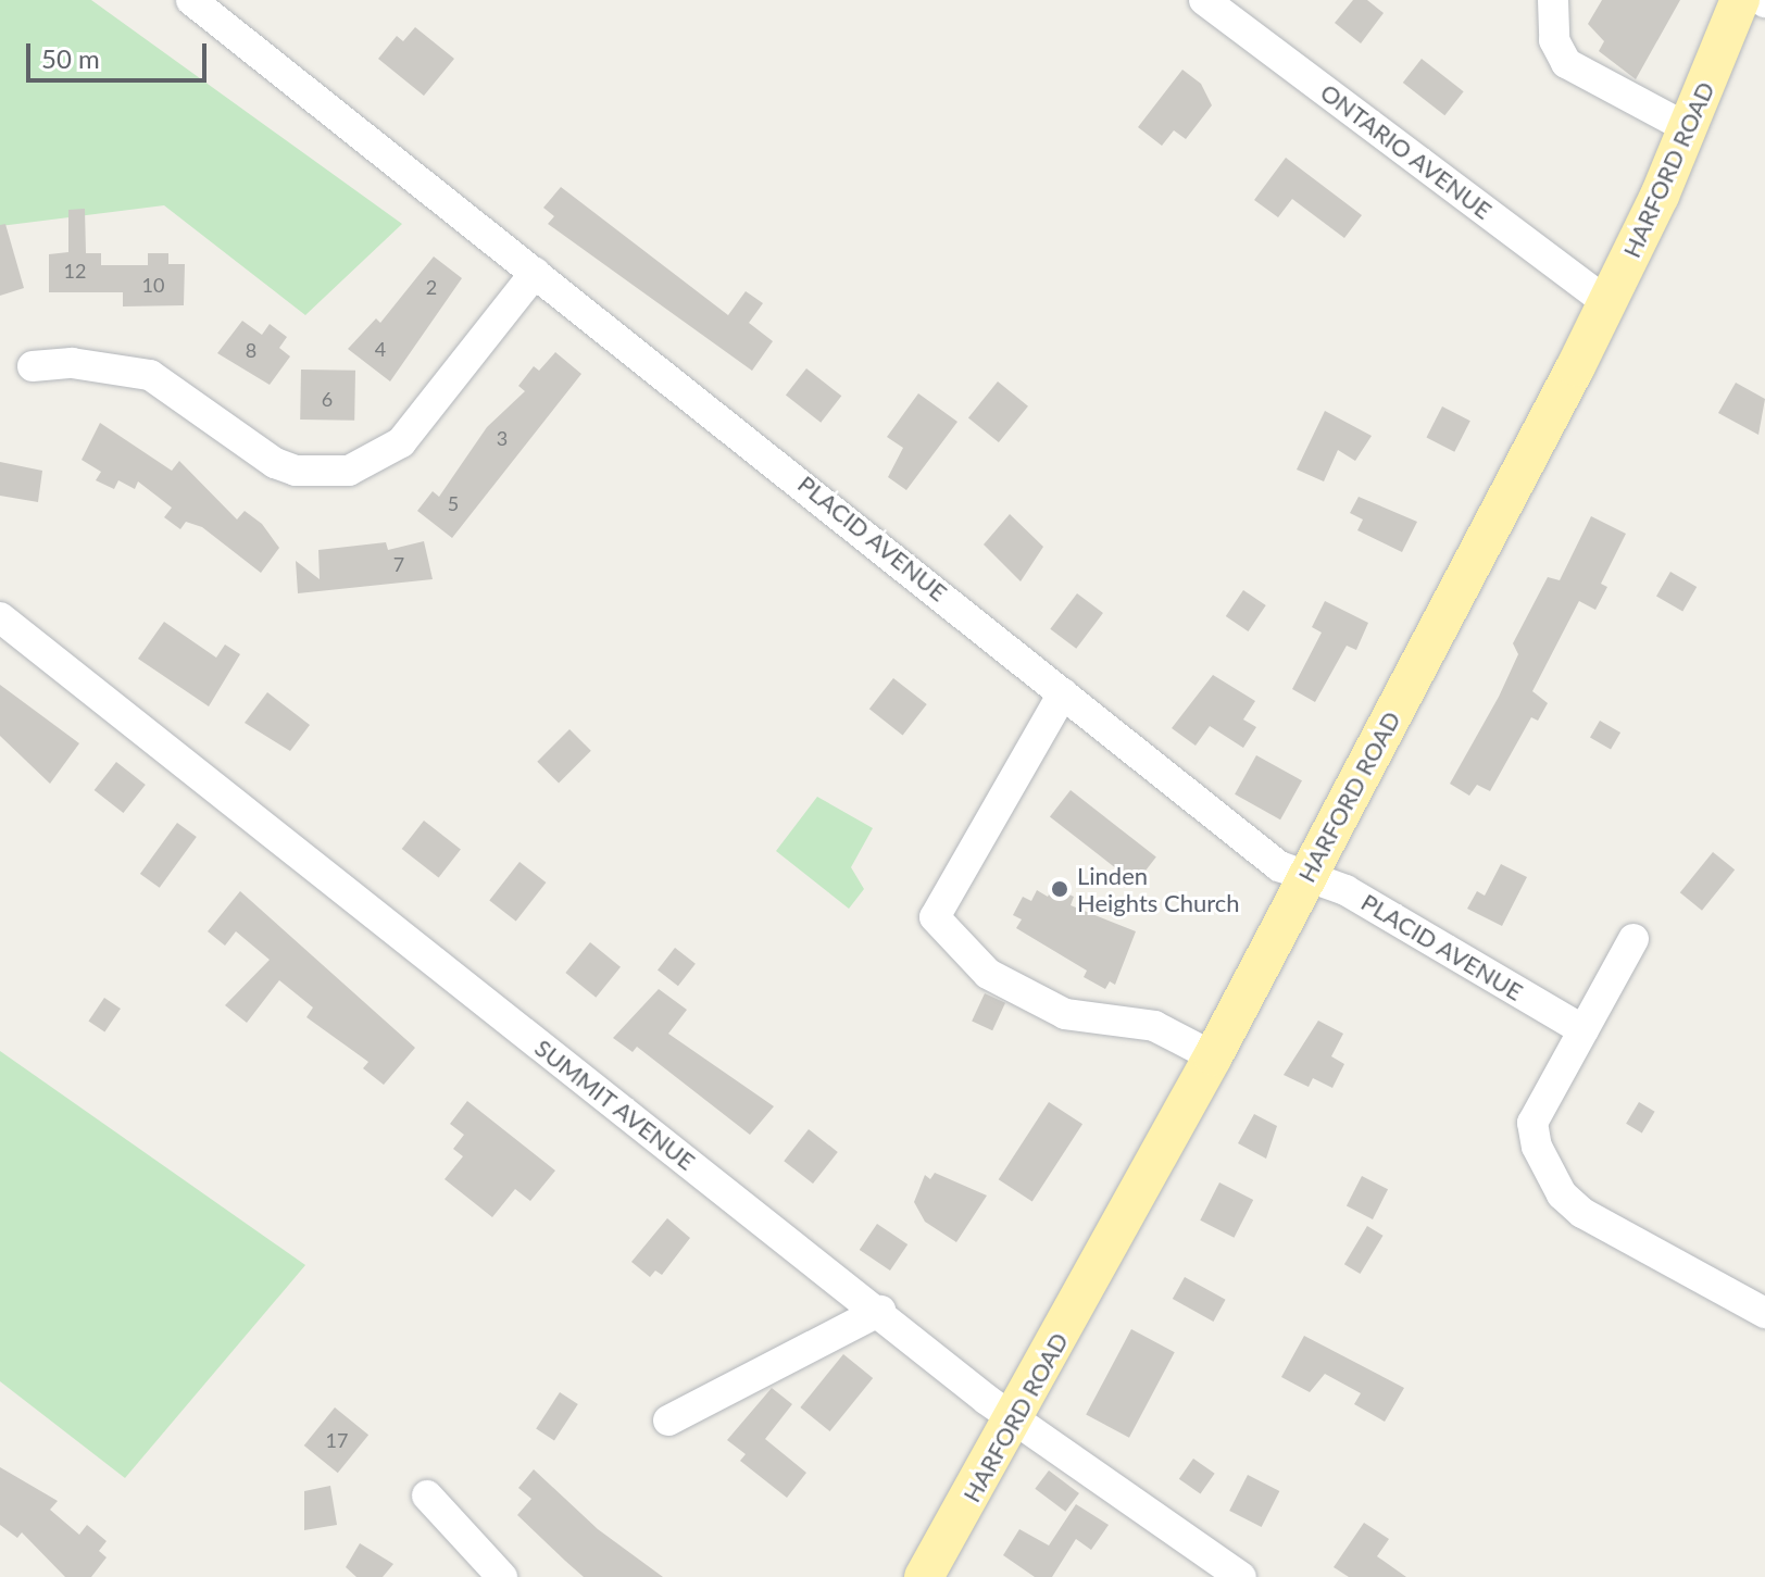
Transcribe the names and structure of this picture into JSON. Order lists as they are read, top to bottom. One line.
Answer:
{"streets":{"main road":["HARFORD ROAD"],"street":["ONTARIO AVENUE","PLACID AVENUE","SUMMIT AVENUE"]},"crossings":[["ONTARIO AVENUE","HARFORD ROAD"],["HARFORD ROAD","PLACID AVENUE"],["HARFORD ROAD","SUMMIT AVENUE"]],"places":["Linden Heights Church"],"house_numbers":["12","10","2","4","8","6","3","5","7","17"],"scale_bar":"50 m"}
